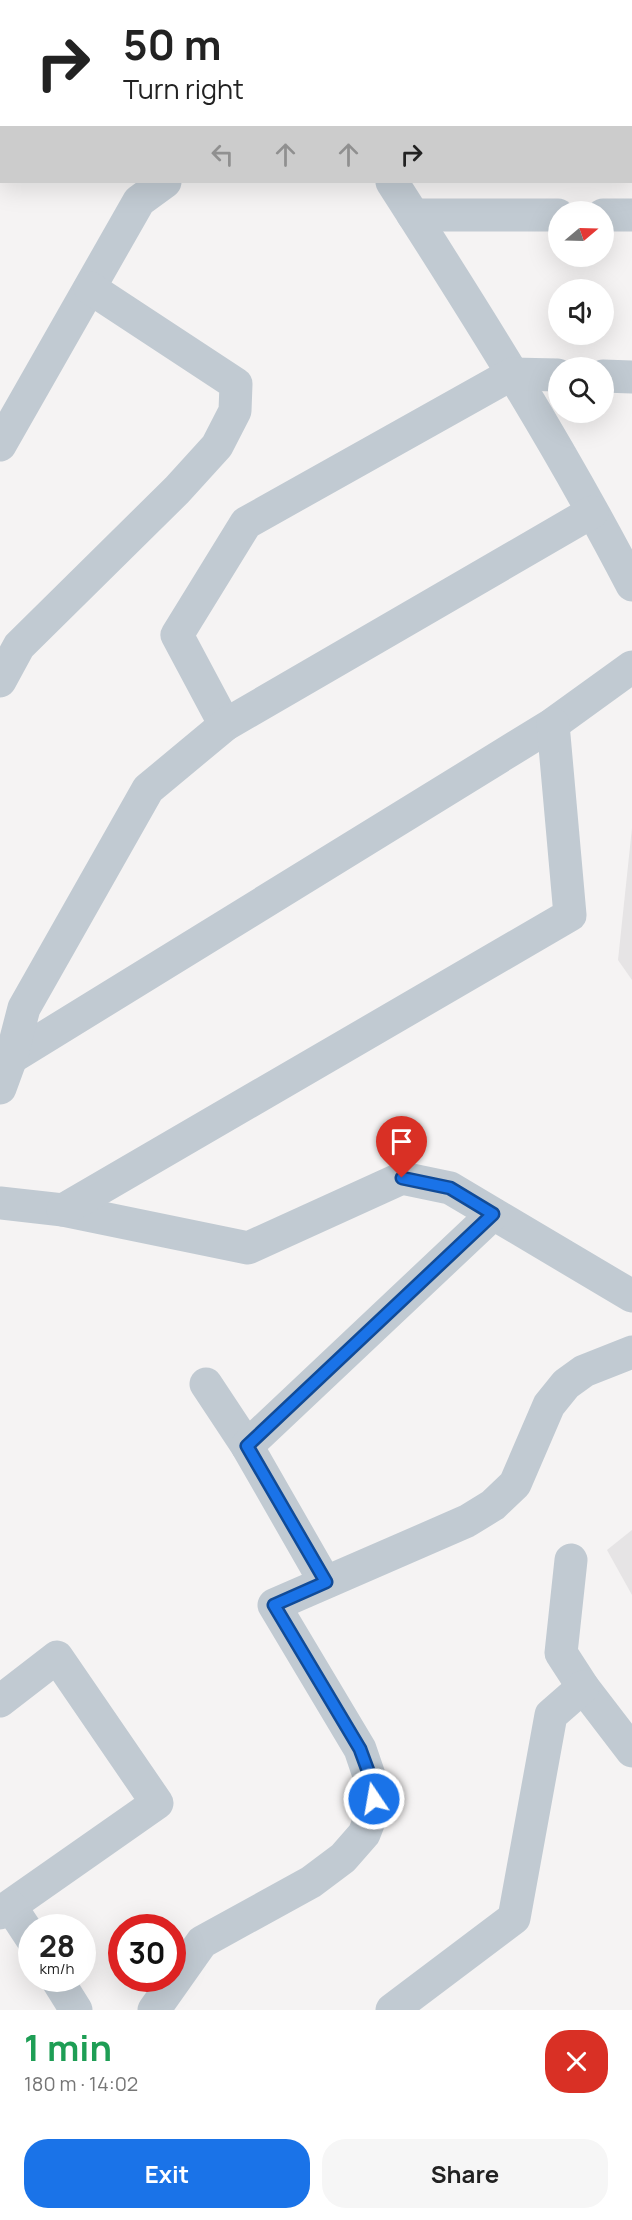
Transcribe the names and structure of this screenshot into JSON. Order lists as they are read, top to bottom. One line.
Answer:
{"north":"right","page":{"turn":["50 m","Turn right"],"speed":"28 km/h","limit":"30","heading":["1 min","180 m · 14:02"],"buttons":["Exit","Share"]}}
